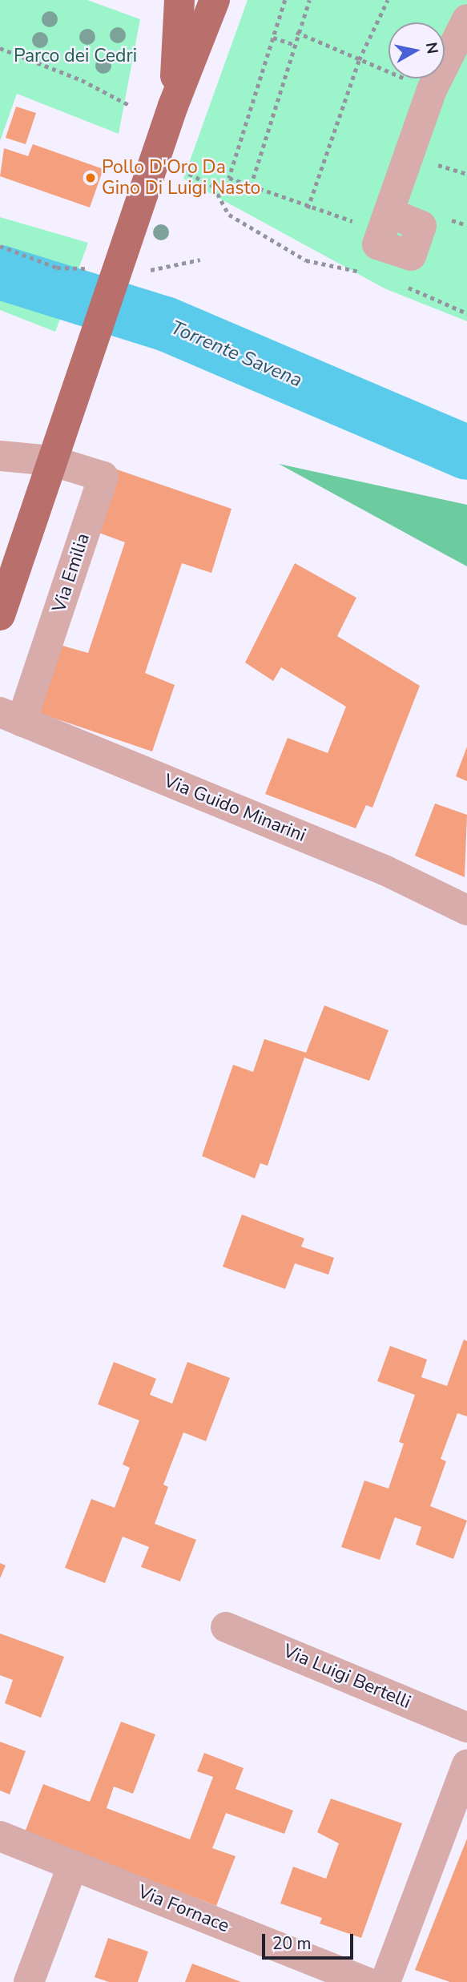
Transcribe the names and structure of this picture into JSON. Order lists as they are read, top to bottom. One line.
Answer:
{"streets":{"street":["Via Emilia","Via Guido Minarini","Via Luigi Bertelli","Via Fornace"]},"crossings":[["Via Emilia","Via Guido Minarini"]],"water":["Torrente Savena"],"parks":["Parco dei Cedri"],"places":["Pollo D'Oro Da Gino Di Luigi Nasto"],"scale_bar":"20 m","north":"right"}
